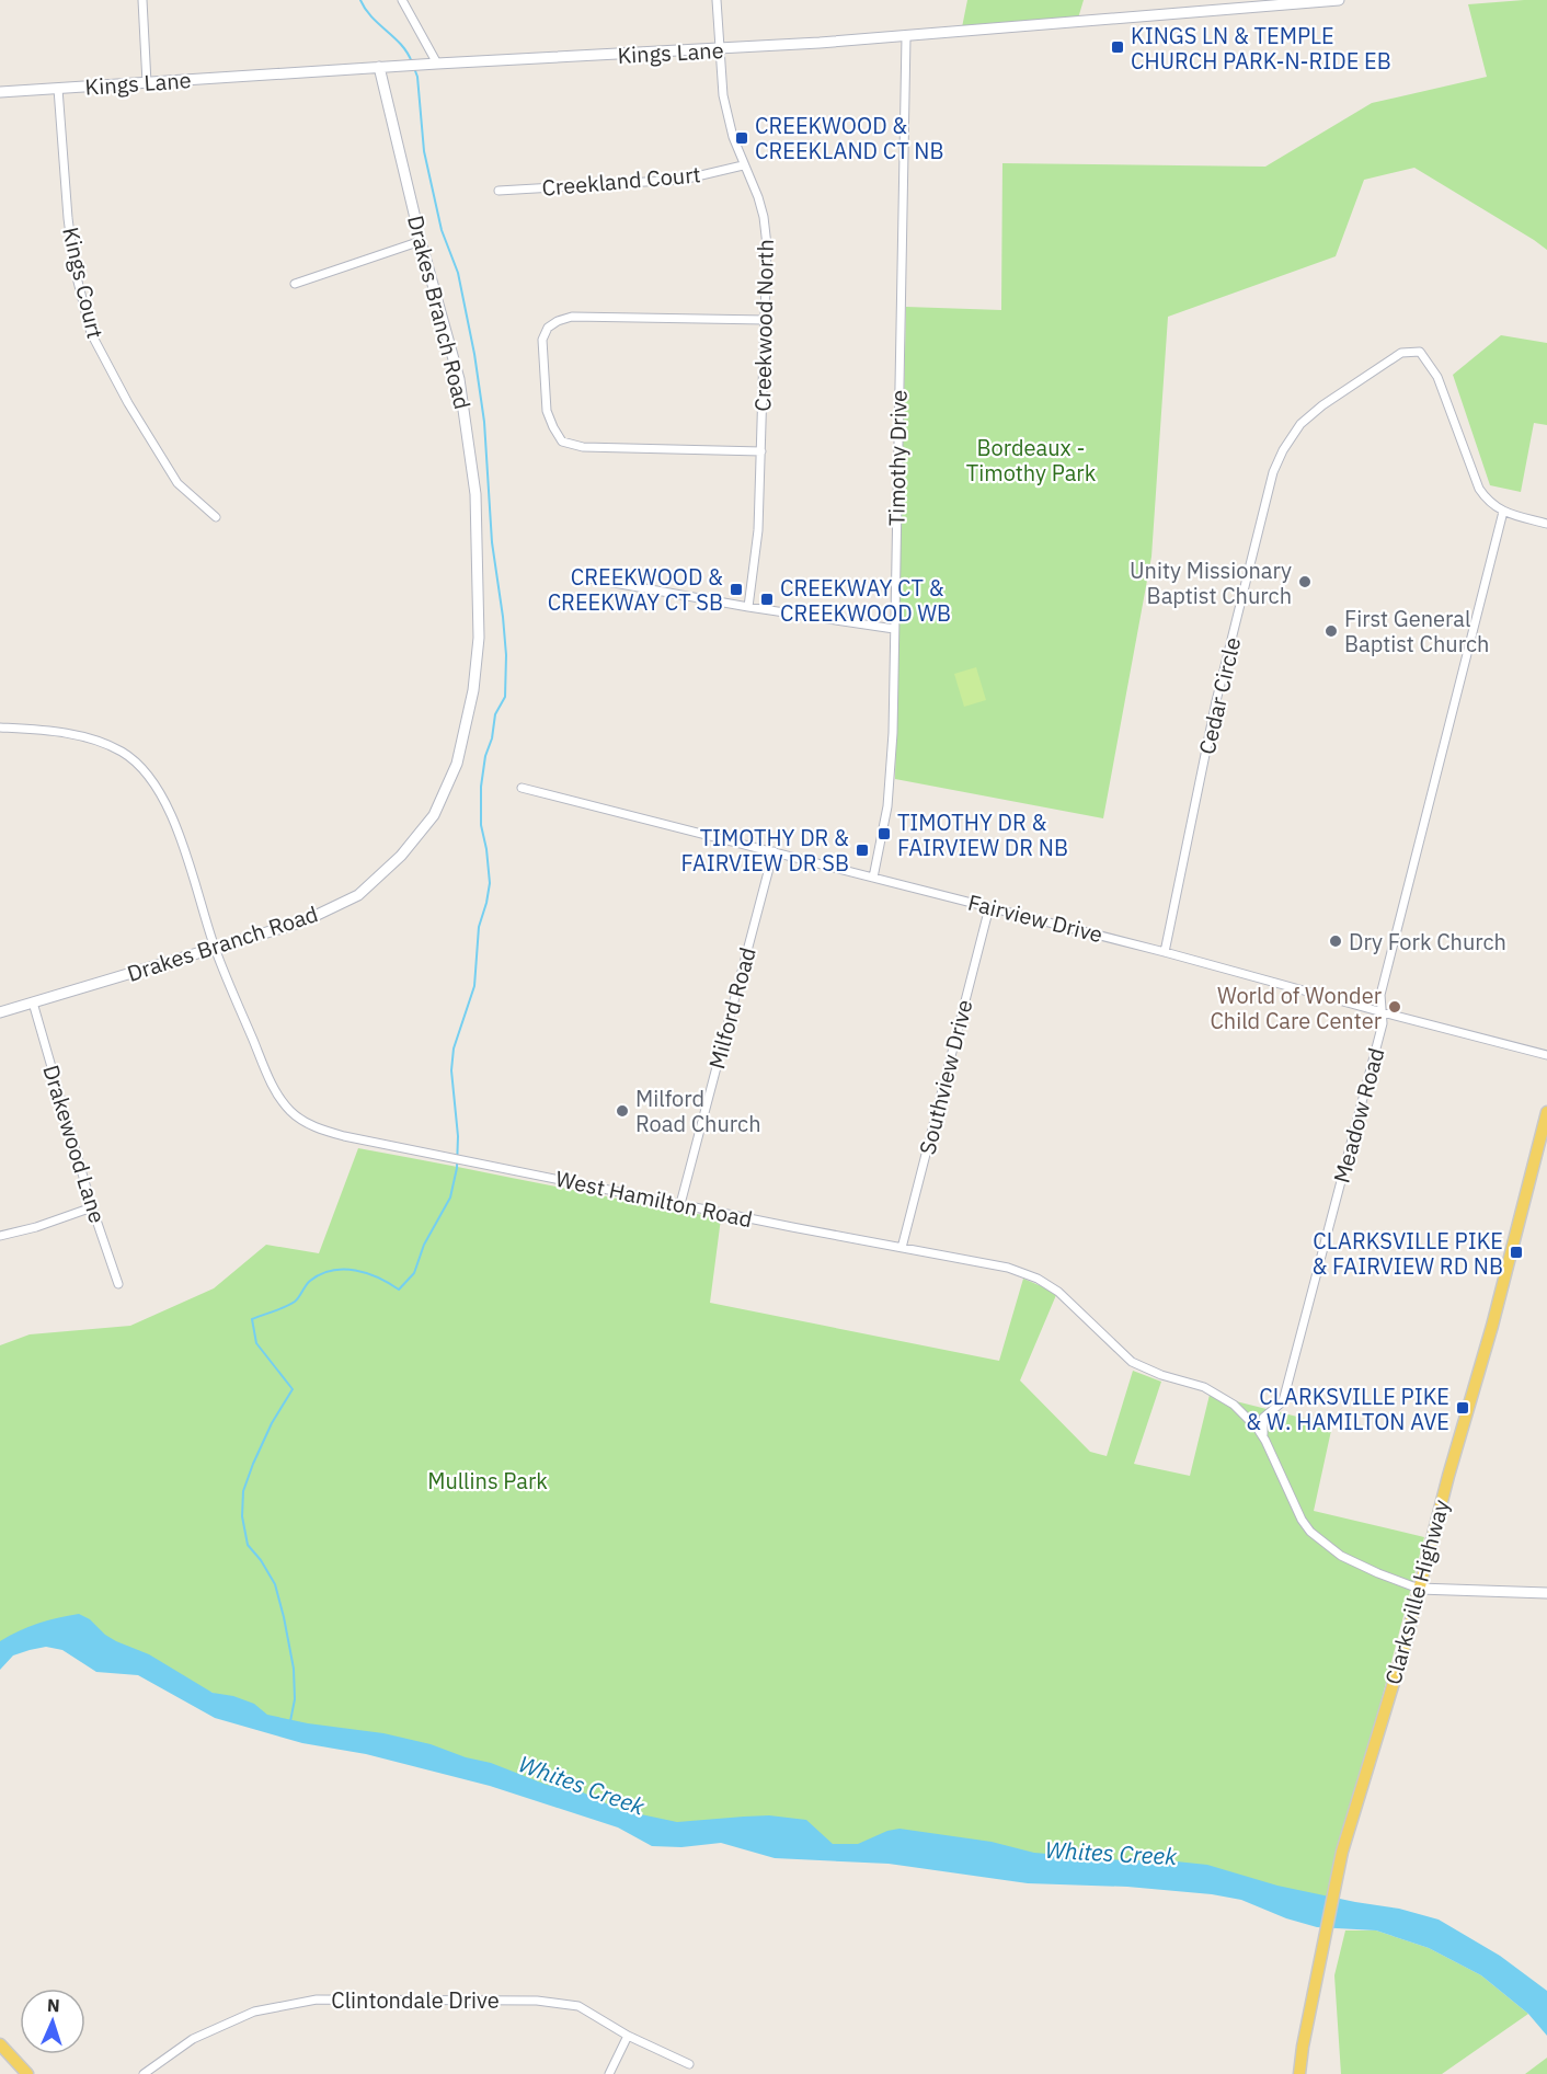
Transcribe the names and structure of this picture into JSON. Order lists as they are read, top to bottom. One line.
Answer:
{"streets":{"main road":["Clarksville Highway"],"street":["Kings Lane","Creekland Court","Kings Court","Drakes Branch Road","Creekwood North","Timothy Drive","Cedar Circle","Fairview Drive","Milford Road","Southview Drive","Meadow Road","Drakewood Lane","West Hamilton Road","Clintondale Drive"]},"crossings":[["Kings Lane","Kings Court"],["Kings Lane","Drakes Branch Road"],["Kings Lane","Creekwood North"],["Kings Lane","Timothy Drive"],["Creekland Court","Creekwood North"],["Drakes Branch Road","Drakewood Lane"],["Drakes Branch Road","West Hamilton Road"],["Timothy Drive","Fairview Drive"],["Cedar Circle","Fairview Drive"],["Cedar Circle","Meadow Road"],["Fairview Drive","Milford Road"],["Fairview Drive","Southview Drive"],["Fairview Drive","Meadow Road"],["Milford Road","West Hamilton Road"],["Southview Drive","West Hamilton Road"],["Meadow Road","West Hamilton Road"],["West Hamilton Road","Clarksville Highway"]],"water":["Whites Creek"],"parks":["Bordeaux - Timothy Park","Mullins Park"],"places":{"transit":["KINGS LN & TEMPLE CHURCH PARK-N-RIDE EB","CREEKWOOD & CREEKLAND CT NB","CREEKWOOD & CREEKWAY CT SB","CREEKWAY CT & CREEKWOOD WB","TIMOTHY DR & FAIRVIEW DR NB","TIMOTHY DR & FAIRVIEW DR SB","CLARKSVILLE PIKE & FAIRVIEW RD NB","CLARKSVILLE PIKE & W. HAMILTON AVE"],"other":["Unity Missionary Baptist Church","First General Baptist Church","Dry Fork Church","World of Wonder Child Care Center","Milford Road Church"]},"north":"top"}
